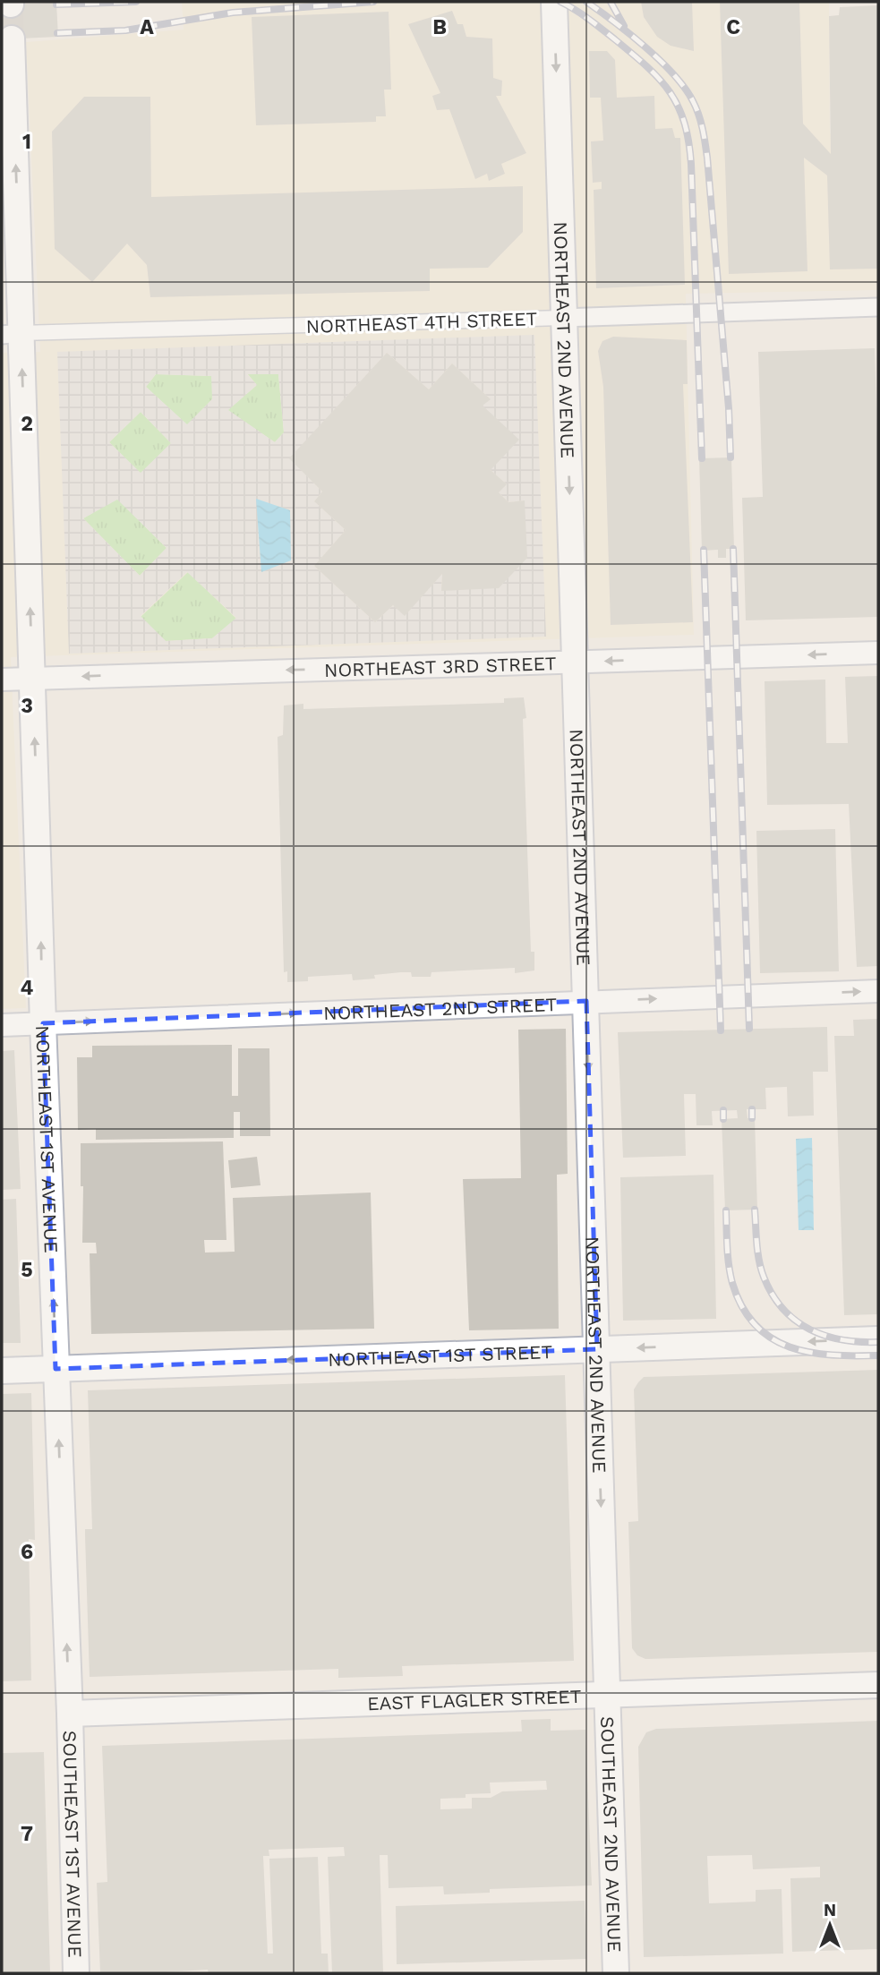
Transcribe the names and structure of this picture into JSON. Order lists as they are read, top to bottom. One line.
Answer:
{"streets":{"main road":["NORTHEAST 2ND AVENUE","NORTHEAST 1ST AVENUE","NORTHEAST 1ST STREET","EAST FLAGLER STREET","SOUTHEAST 2ND AVENUE","SOUTHEAST 1ST AVENUE"],"street":["NORTHEAST 4TH STREET","NORTHEAST 3RD STREET","NORTHEAST 2ND STREET"]},"crossings":[["NORTHEAST 4TH STREET","NORTHEAST 2ND AVENUE"],["NORTHEAST 4TH STREET","NORTHEAST 1ST AVENUE"],["NORTHEAST 2ND AVENUE","NORTHEAST 3RD STREET"],["NORTHEAST 2ND AVENUE","NORTHEAST 2ND STREET"],["NORTHEAST 2ND AVENUE","NORTHEAST 1ST STREET"],["NORTHEAST 2ND AVENUE","EAST FLAGLER STREET"],["NORTHEAST 2ND AVENUE","SOUTHEAST 2ND AVENUE"],["NORTHEAST 3RD STREET","NORTHEAST 1ST AVENUE"],["NORTHEAST 2ND STREET","NORTHEAST 1ST AVENUE"],["NORTHEAST 1ST AVENUE","NORTHEAST 1ST STREET"],["NORTHEAST 1ST AVENUE","EAST FLAGLER STREET"],["NORTHEAST 1ST AVENUE","SOUTHEAST 1ST AVENUE"],["EAST FLAGLER STREET","SOUTHEAST 2ND AVENUE"],["EAST FLAGLER STREET","SOUTHEAST 1ST AVENUE"]],"one_way":["NORTHEAST 2ND AVENUE","NORTHEAST 3RD STREET","NORTHEAST 2ND STREET","NORTHEAST 1ST AVENUE","NORTHEAST 1ST STREET"],"north":"top","grid":{"columns":["A","B","C"],"rows":["1","2","3","4","5","6","7"]}}
